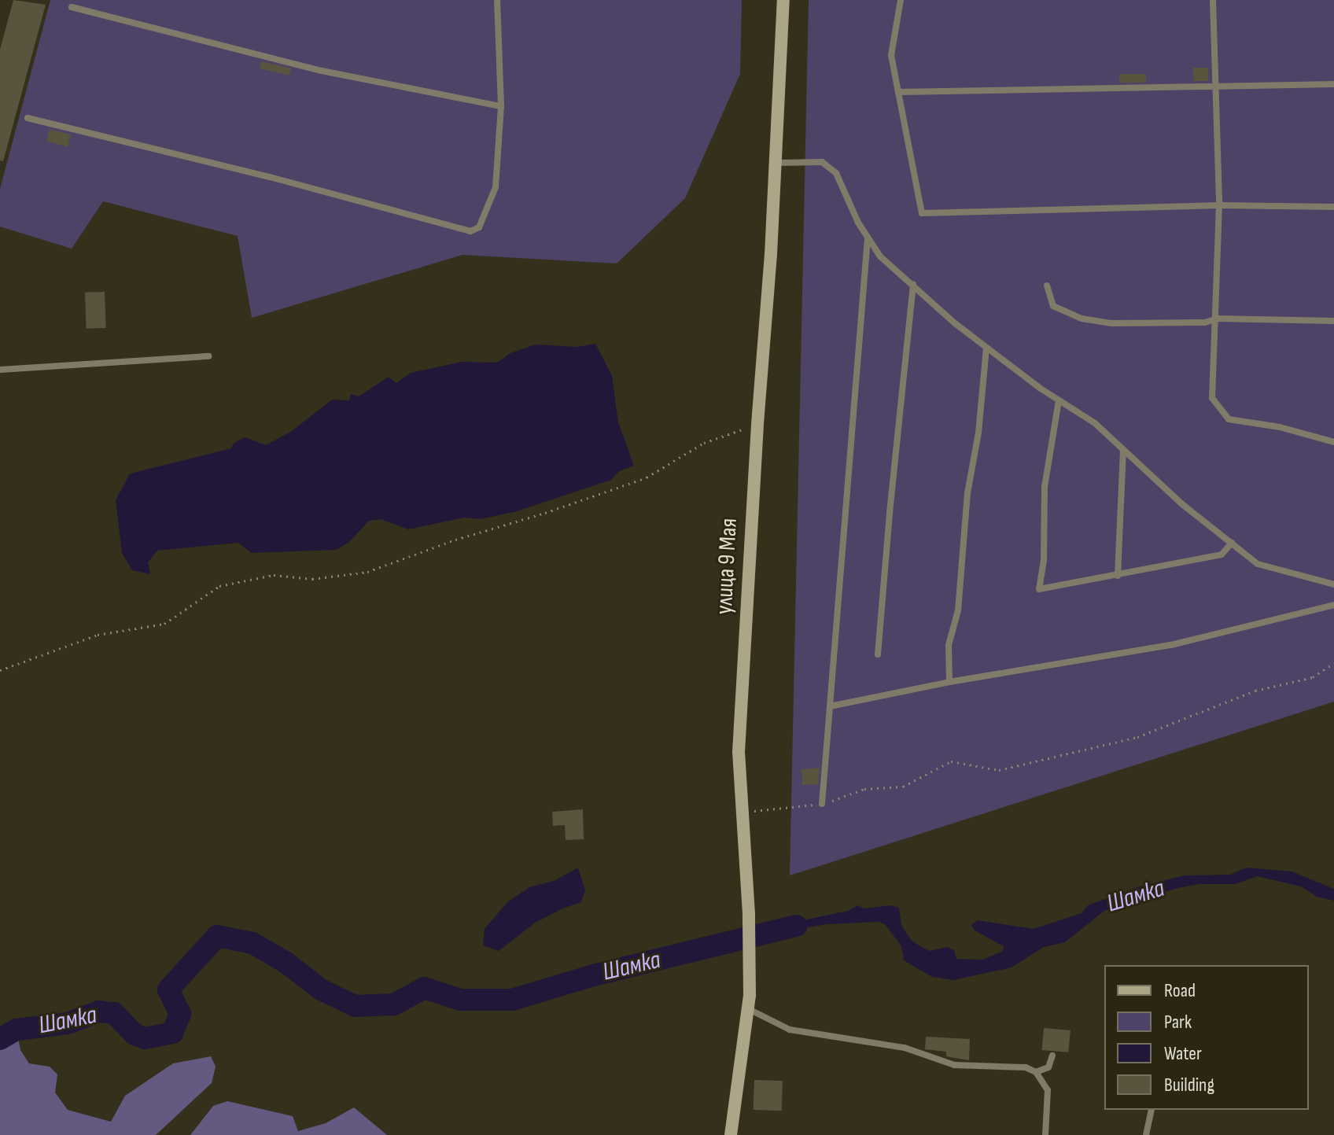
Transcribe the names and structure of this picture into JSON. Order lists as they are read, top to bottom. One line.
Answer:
{"streets":{"main road":["улица 9 Мая"]},"water":["Шамка"],"legend":["Road","Park","Water","Building"]}
